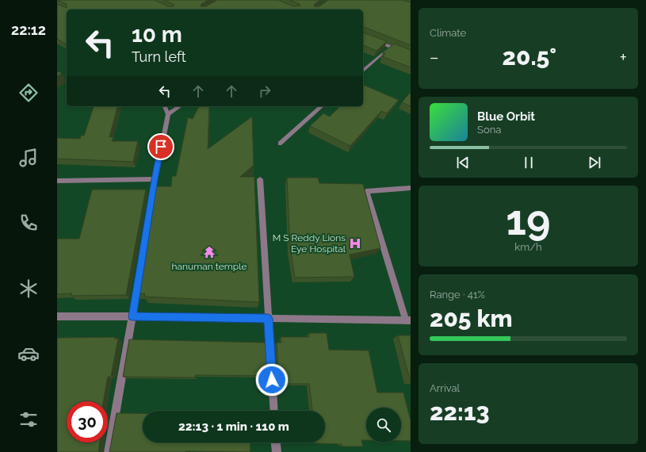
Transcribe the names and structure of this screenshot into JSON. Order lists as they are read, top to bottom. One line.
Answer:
{"places":{"hospital":["M S Reddy Lions Eye Hospital"],"temple":["hanuman temple"]},"page":{"tabs":"22:12","tile":["Climate",["19","km/h"],["Range · 41%","205 km"],["Arrival","22:13"]],"turn":["10 m","Turn left"],"heat":["−","20.5°","+"],"song":["Blue Orbit","Sona"],"limit":"30","trip":"22:13 · 1 min · 110 m"}}
